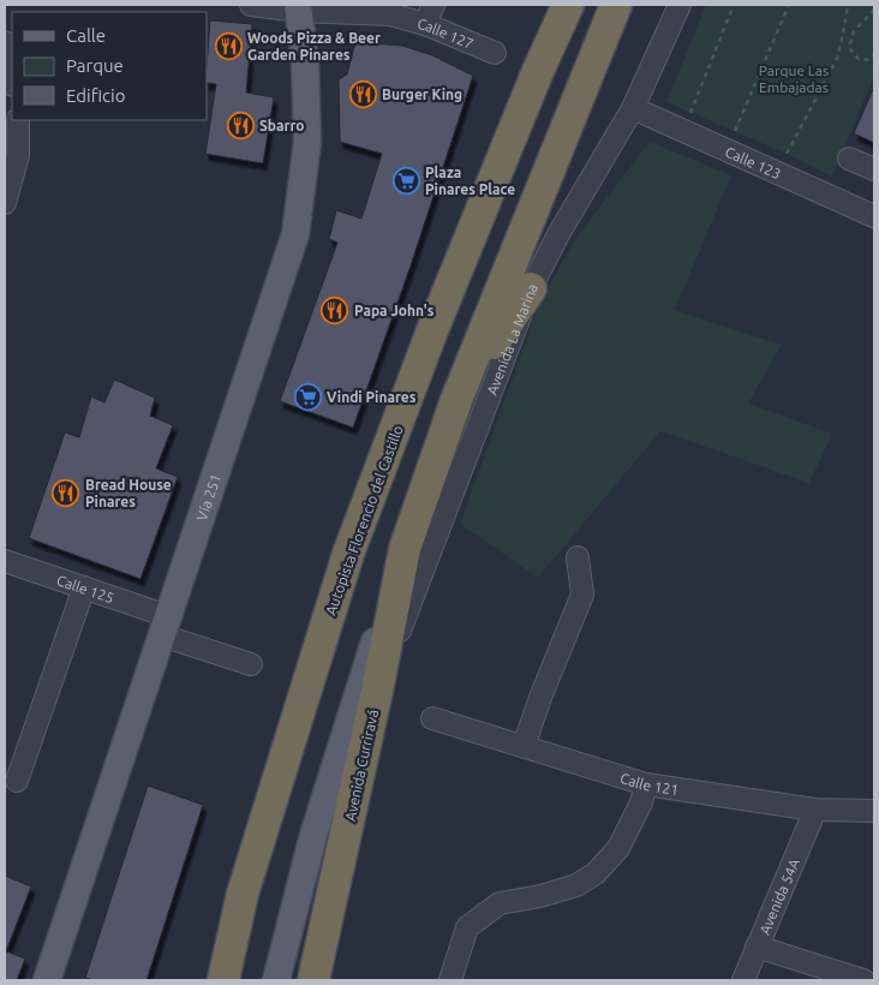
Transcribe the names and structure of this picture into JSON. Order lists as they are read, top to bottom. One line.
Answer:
{"streets":{"highway":["Autopista Florencio del Castillo","Avenida Curriravá"],"main road":["Vía 251"],"street":["Calle 127","Calle 123","Avenida La Marina","Calle 125","Calle 121","Avenida 54A"]},"crossings":[["Calle 127","Vía 251"],["Calle 123","Avenida La Marina"],["Avenida La Marina","Avenida Curriravá"],["Vía 251","Calle 125"],["Calle 121","Avenida 54A"]],"parks":["Parque Las Embajadas"],"places":{"restaurant":["Woods Pizza & Beer Garden Pinares","Burger King","Sbarro","Papa John's","Bread House Pinares"],"supermarket":["Plaza Pinares Place","Vindi Pinares"]},"legend":["Calle","Parque","Edificio"]}
